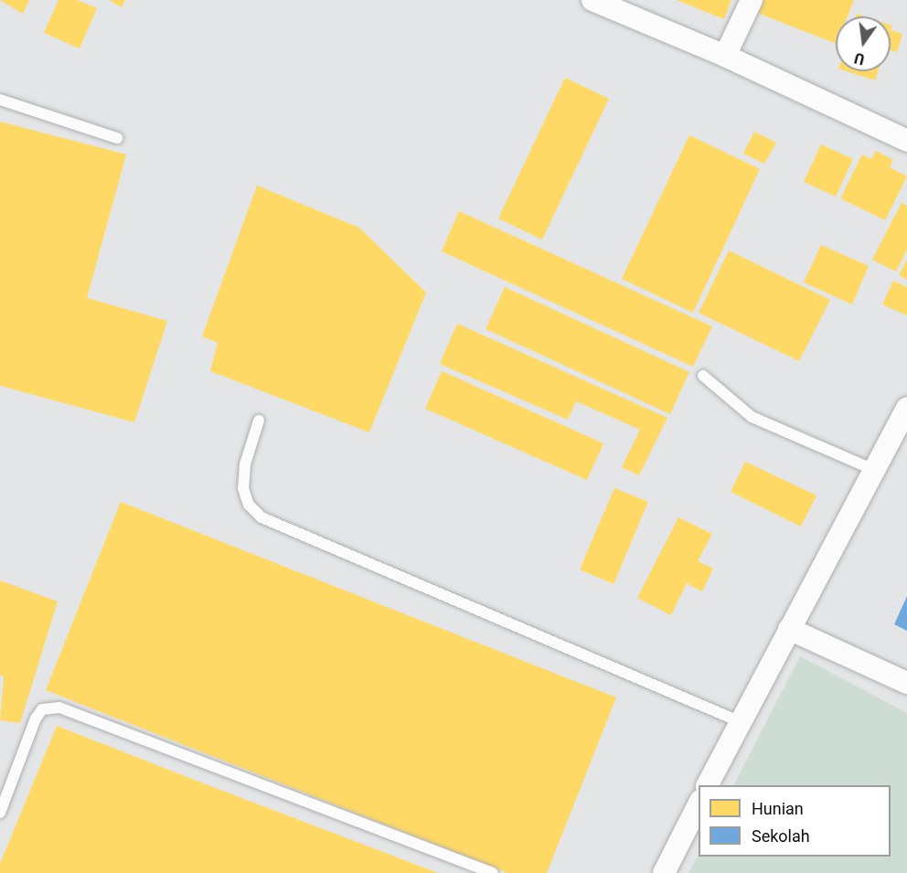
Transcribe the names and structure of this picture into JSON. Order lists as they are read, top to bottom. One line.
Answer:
{"legend":["Hunian","Sekolah"],"north":"bottom"}
